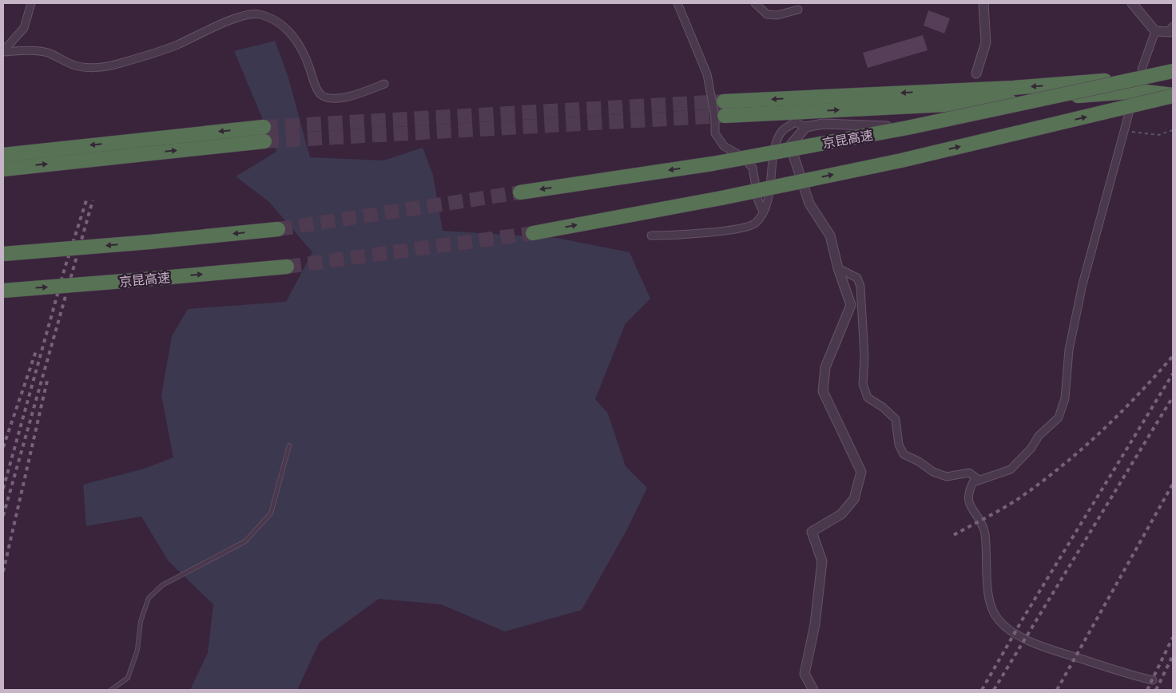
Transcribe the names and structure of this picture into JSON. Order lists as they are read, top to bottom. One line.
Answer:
{"streets":{"highway":["京昆高速"]}}
